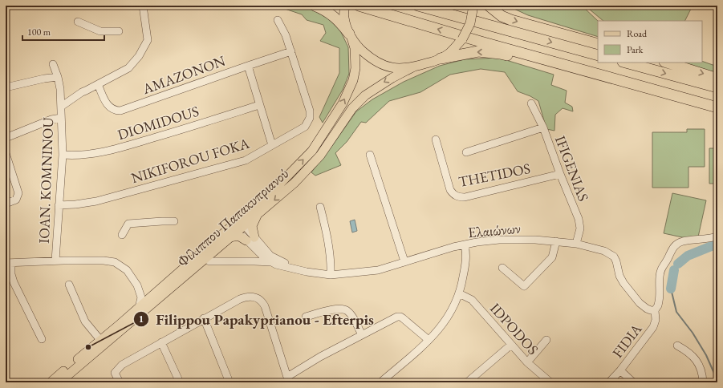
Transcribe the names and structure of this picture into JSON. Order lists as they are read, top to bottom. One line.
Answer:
{"streets":{"main road":["Φίλιππου Παπακυπριανού"],"street":["AMAZONON","DIOMIDOUS","NIKIFOROU FOKA","IFIGENIAS","THETIDOS","IOAN. KOMNINOU","Ελαιώνων","IDPODOS","FIDIA"]},"crossings":[["AMAZONON","NIKIFOROU FOKA"],["DIOMIDOUS","IOAN. KOMNINOU"],["NIKIFOROU FOKA","IOAN. KOMNINOU"],["IFIGENIAS","THETIDOS"],["IFIGENIAS","Ελαιώνων"],["Φίλιππου Παπακυπριανού","Ελαιώνων"],["Ελαιώνων","FIDIA"]],"places":["Filippou Papakyprianou - Efterpis"],"legend":["Road","Park"],"scale_bar":"100 m"}
